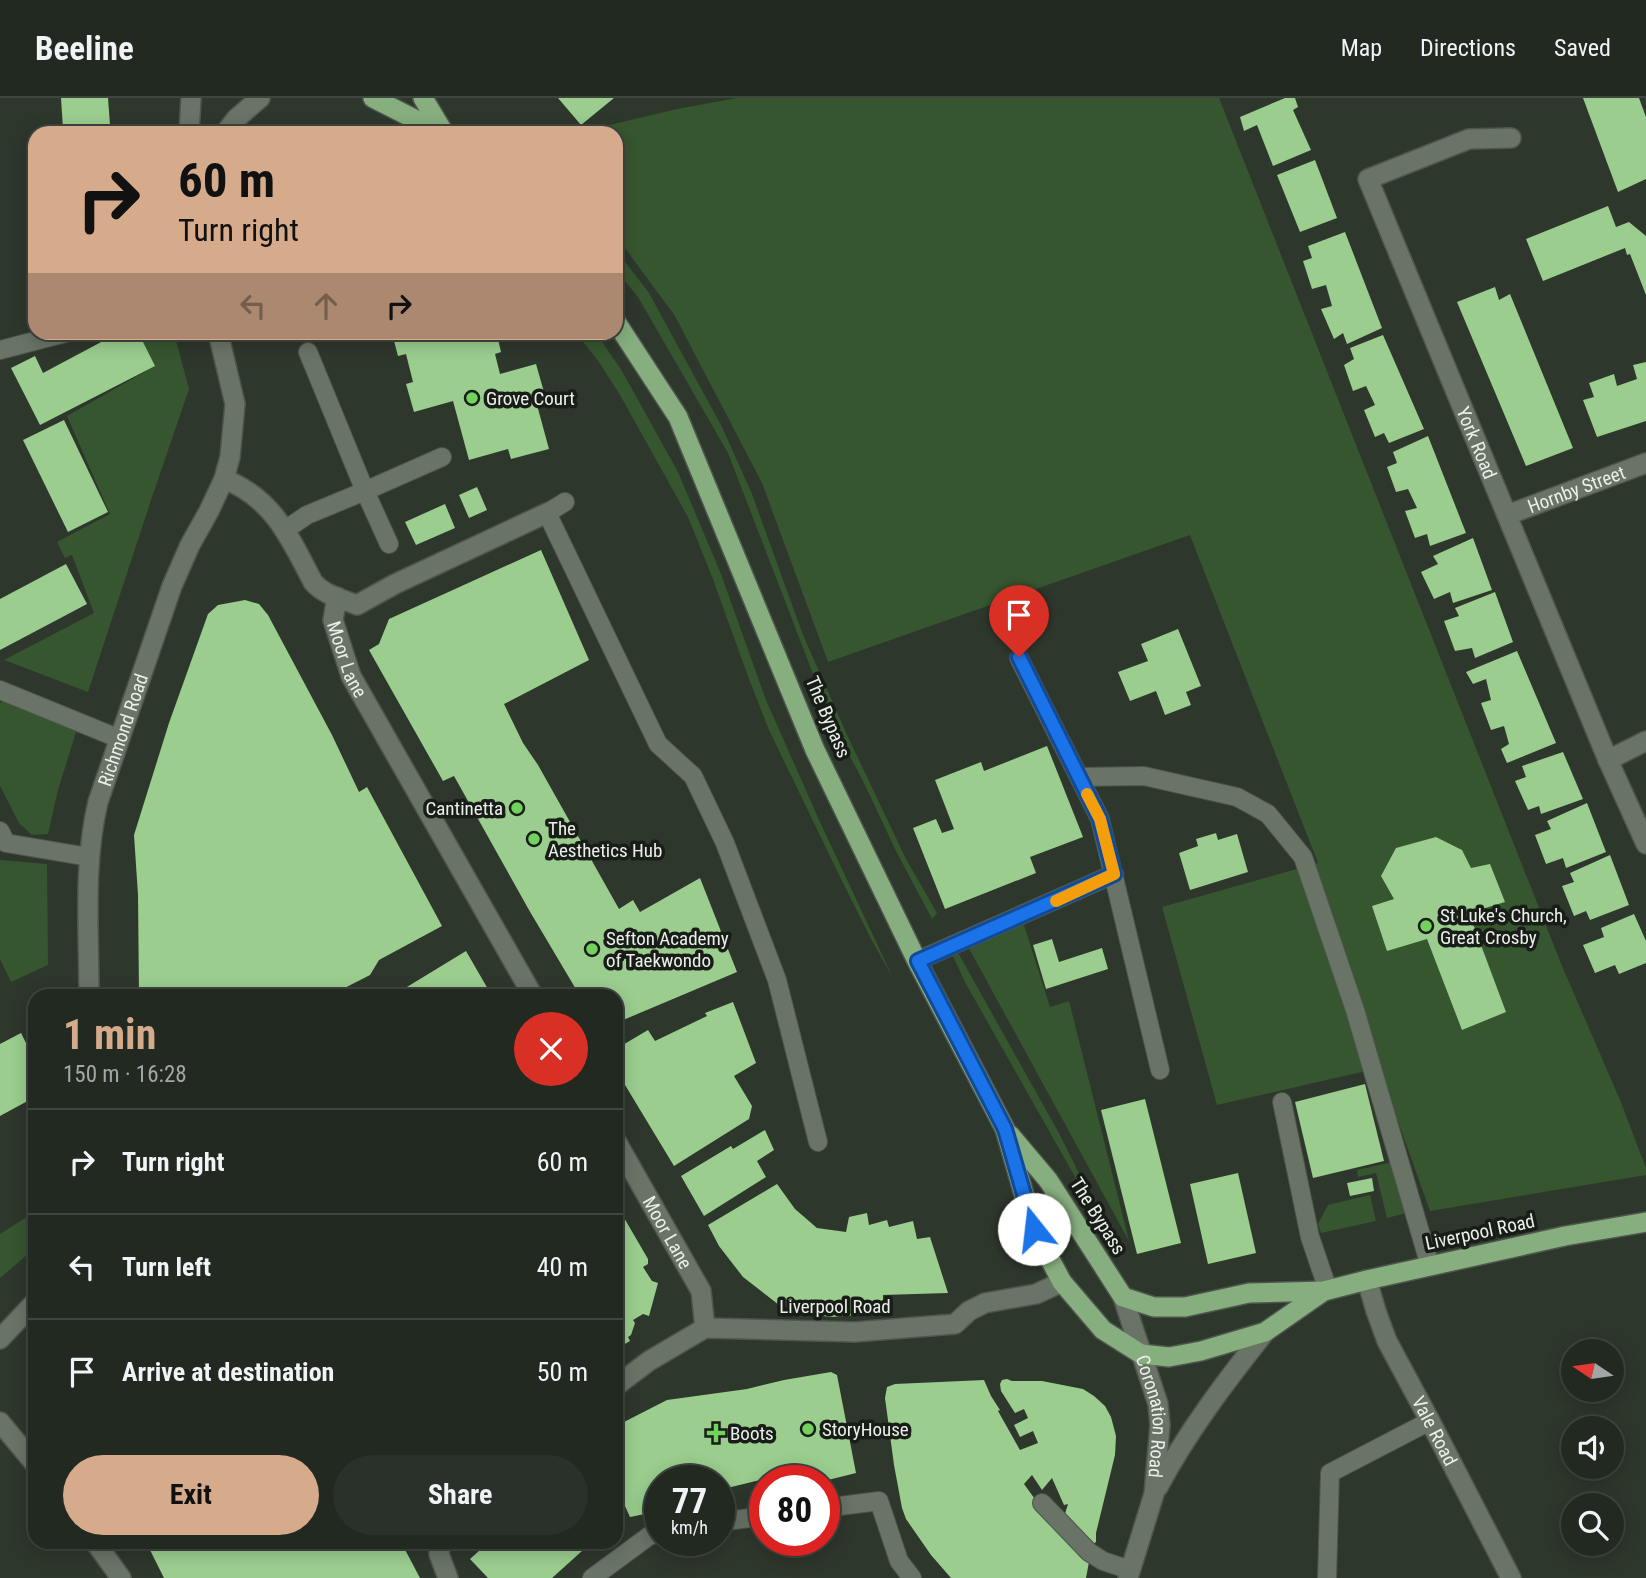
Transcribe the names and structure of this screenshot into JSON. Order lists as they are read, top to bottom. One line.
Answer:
{"streets":{"highway":["The Bypass","Liverpool Road"],"street":["York Road","Hornby Street","Moor Lane","Richmond Road","Coronation Road","Vale Road"]},"crossings":[["York Road","Hornby Street"],["Moor Lane","Richmond Road"],["Moor Lane","Liverpool Road"],["The Bypass","Liverpool Road"],["The Bypass","Coronation Road"],["Liverpool Road","Coronation Road"],["Liverpool Road","Vale Road"]],"places":{"other":["Grove Court","Cantinetta","The Aesthetics Hub","St Luke's Church, Great Crosby","Sefton Academy of Taekwondo","StoryHouse"],"health":["Boots"]},"north":"left","page":{"header":"Beeline","nav":["Map","Directions","Saved"],"turn":["60 m","Turn right"],"heading":["1 min","150 m · 16:28"],"list":[{"name":"Turn right","value":"60 m"},{"name":"Turn left","value":"40 m"},{"name":"Arrive at destination","value":"50 m"}],"buttons":["Exit","Share"],"speed":"77 km/h","limit":"80"}}
